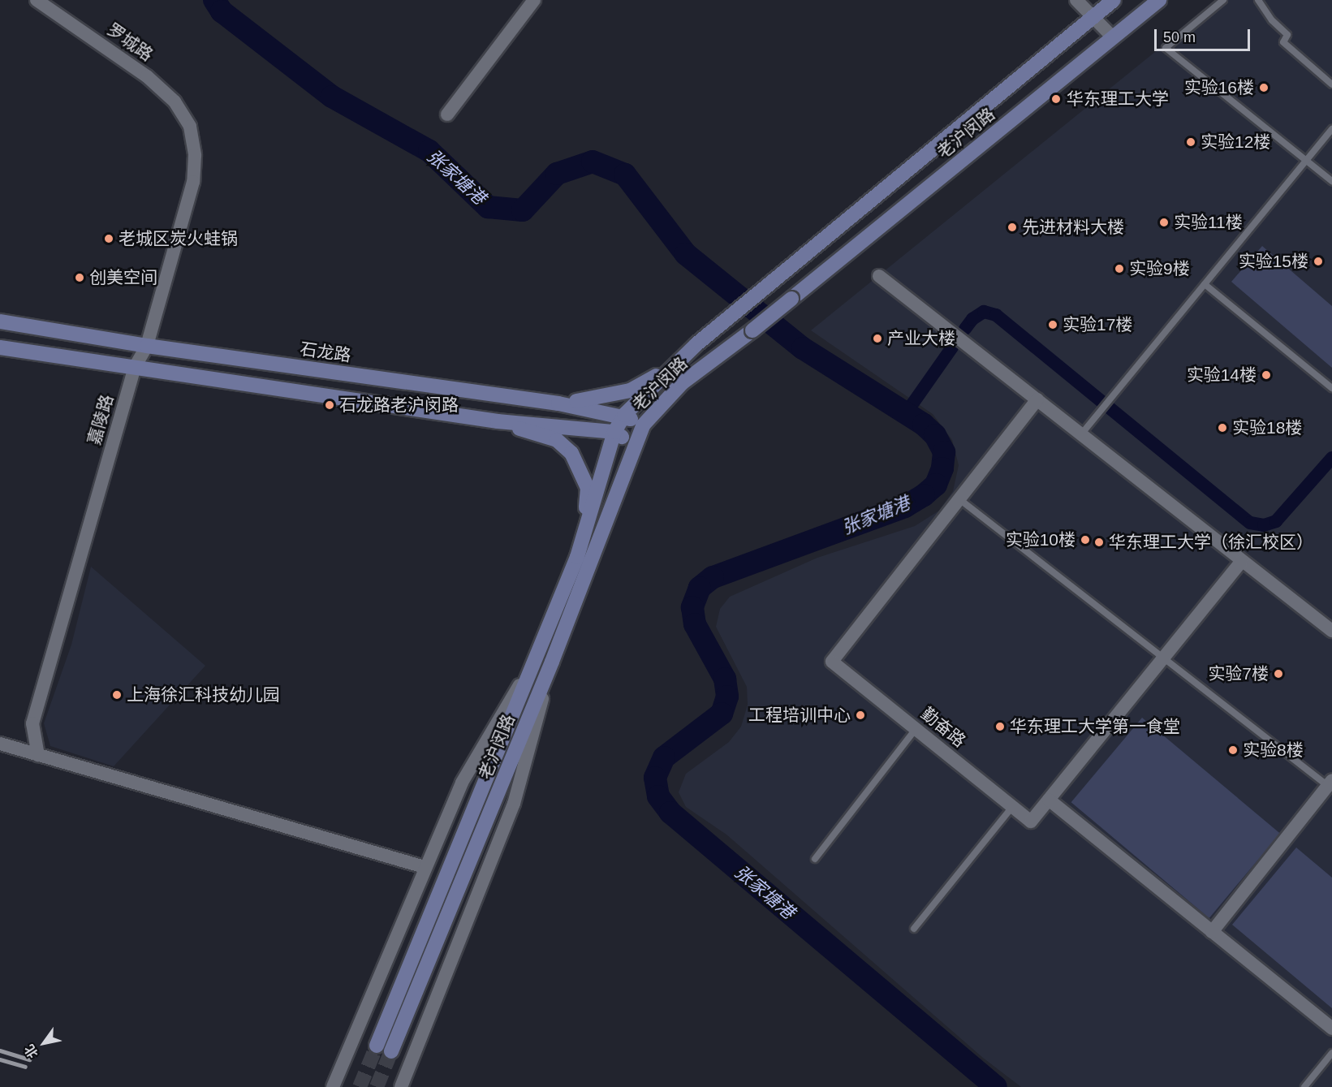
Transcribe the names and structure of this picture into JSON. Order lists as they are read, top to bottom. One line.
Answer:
{"streets":{"main road":["老沪闵路","石龙路"],"street":["罗城路","嘉陵路","勤奋路"]},"crossings":[["罗城路","嘉陵路"],["老沪闵路","石龙路"],["石龙路","嘉陵路"]],"water":["张家塘港"],"places":["实验16楼","华东理工大学","实验12楼","实验11楼","先进材料大楼","老城区炭火蛙锅","实验15楼","实验9楼","创美空间","实验17楼","产业大楼","实验14楼","石龙路老沪闵路","实验18楼","实验10楼","华东理工大学（徐汇校区）","实验7楼","上海徐汇科技幼儿园","工程培训中心","华东理工大学第一食堂","实验8楼"],"scale_bar":"50 m","north":"bottom left"}
